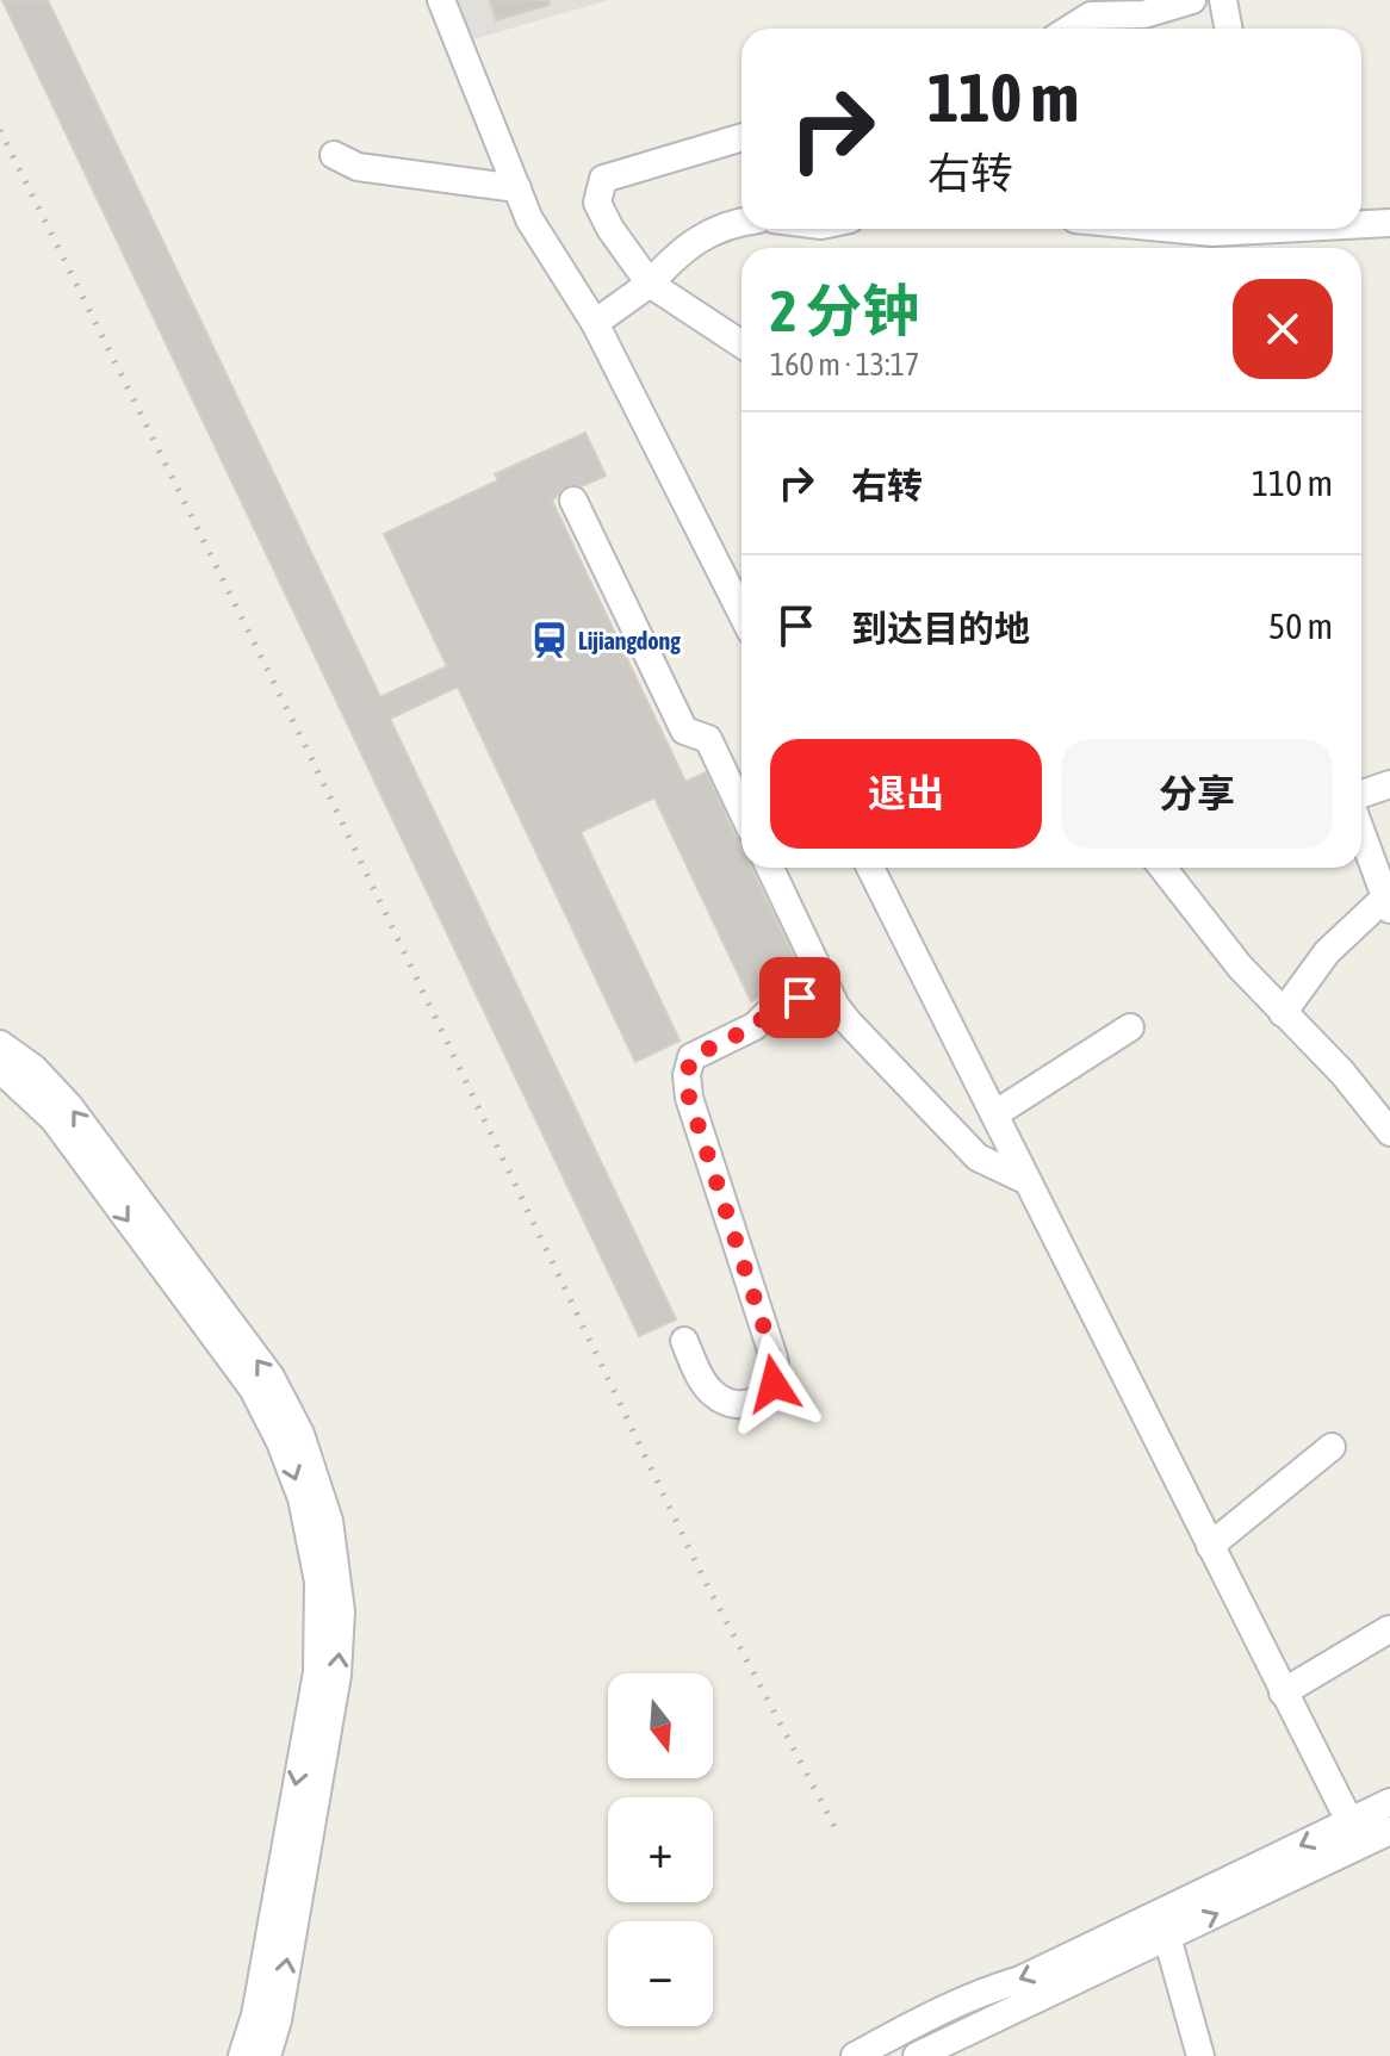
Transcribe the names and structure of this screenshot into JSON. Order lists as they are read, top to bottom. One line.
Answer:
{"places":{"station":["Lijiangdong"]},"north":"bottom","page":{"turn":["110 m","右转"],"heading":["2 分钟","160 m · 13:17"],"list":[{"name":"右转","value":"110 m"},{"name":"到达目的地","value":"50 m"}],"buttons":["退出","分享"],"map_buttons":["+","−"]}}
